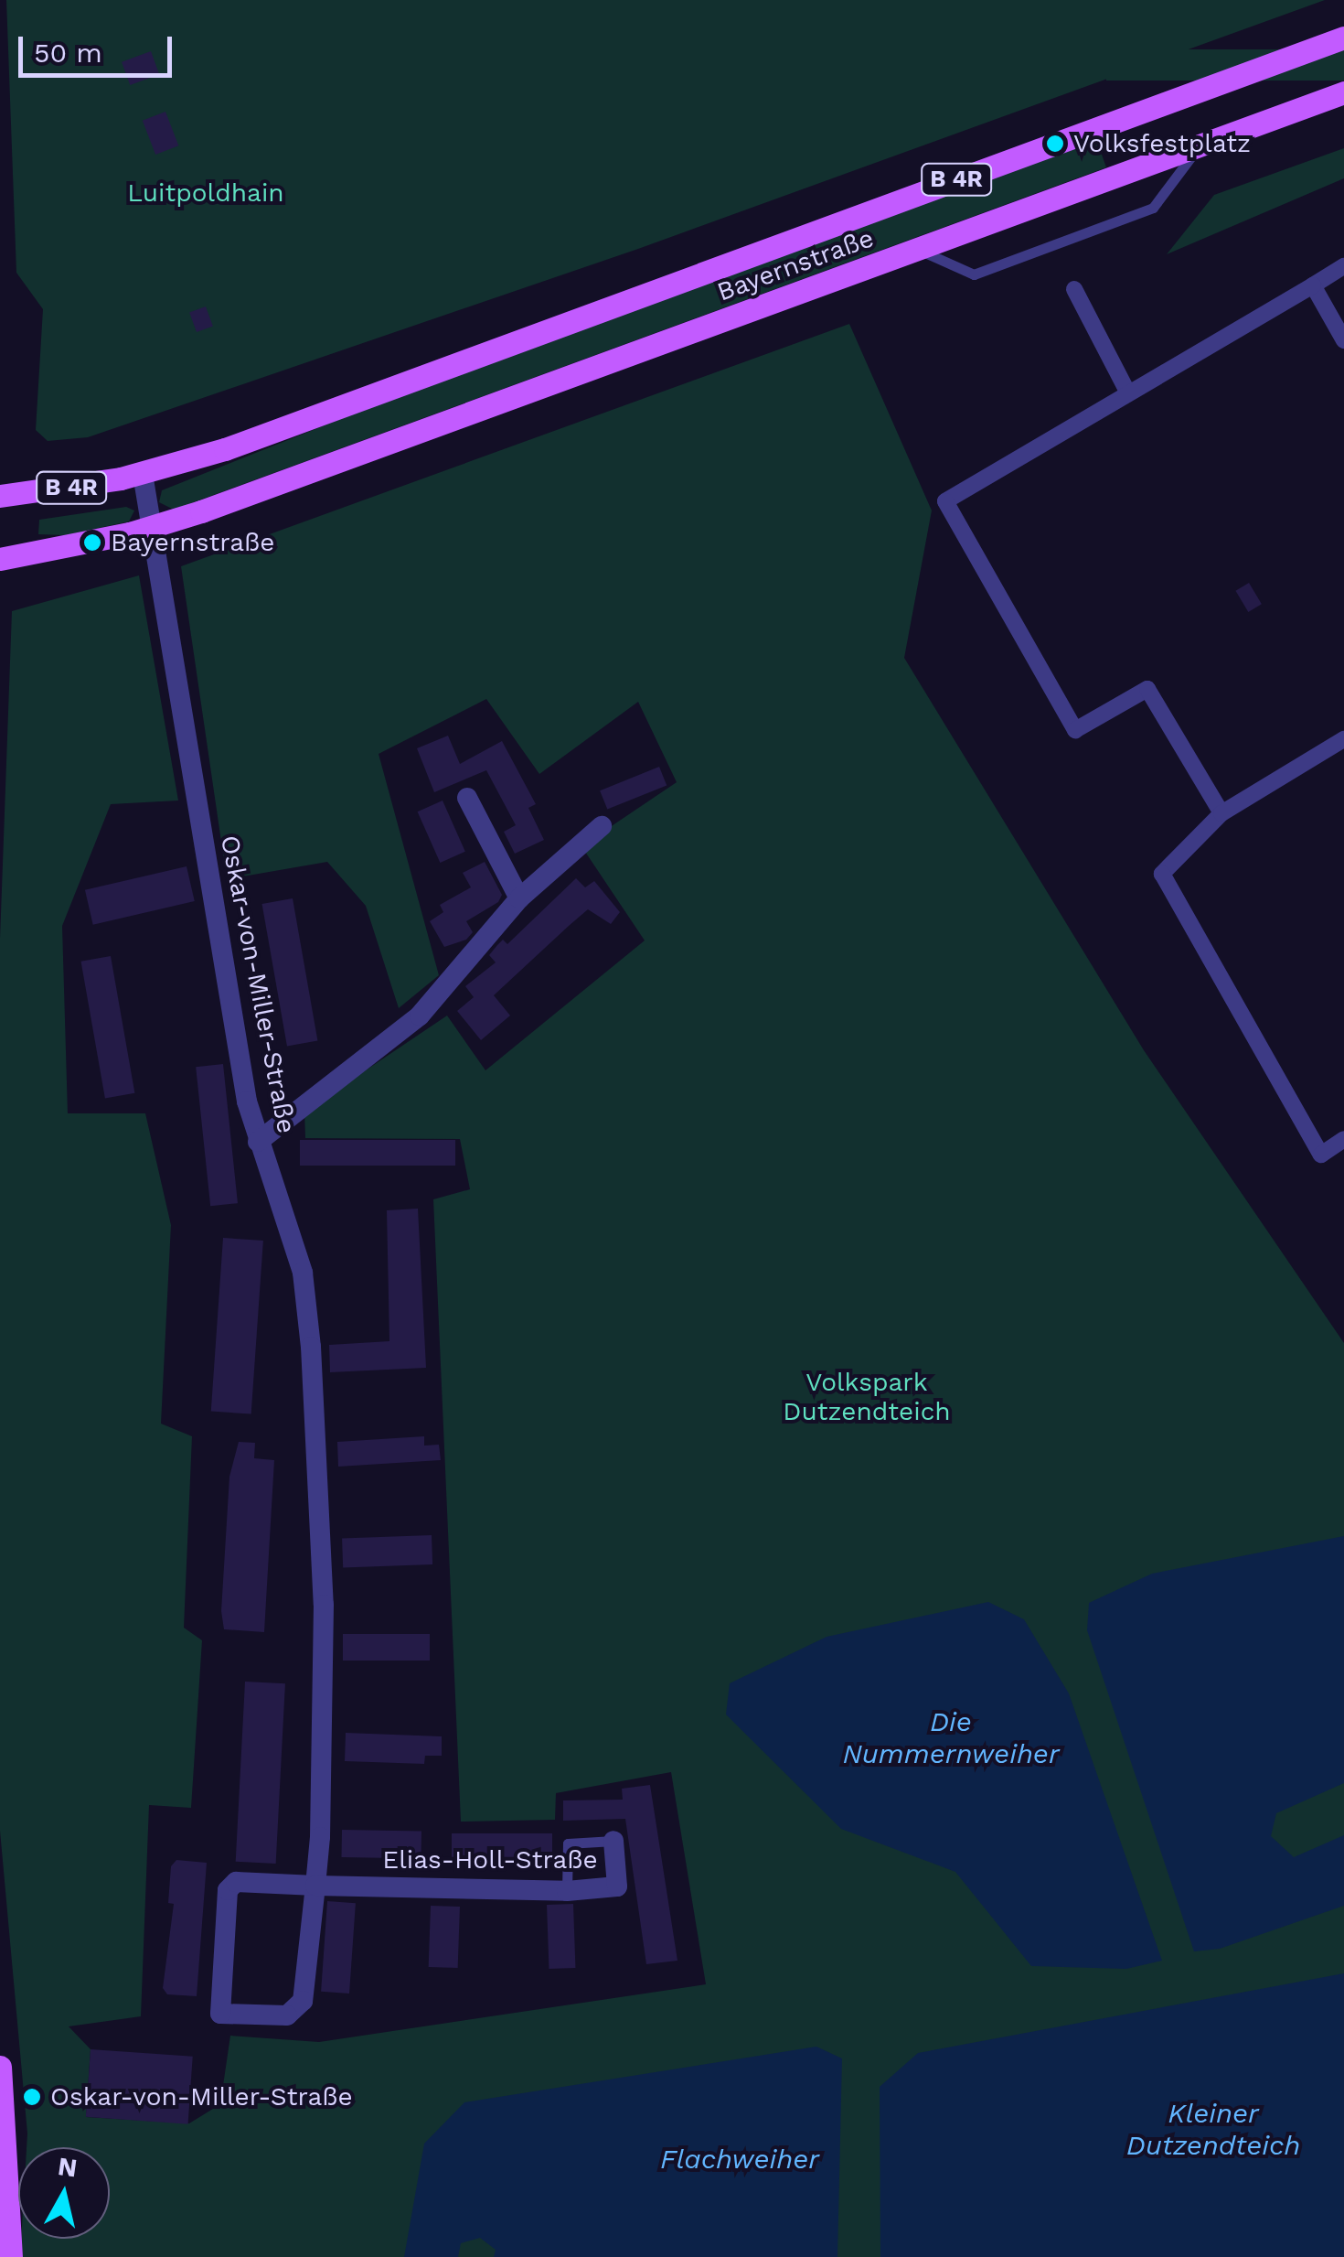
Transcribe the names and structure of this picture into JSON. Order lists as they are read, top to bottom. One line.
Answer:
{"streets":{"main road":["B 4R","Bayernstraße"],"street":["Oskar-von-Miller-Straße","Elias-Holl-Straße"]},"crossings":[["Bayernstraße","Oskar-von-Miller-Straße"],["Oskar-von-Miller-Straße","Elias-Holl-Straße"]],"water":["Die Nummernweiher","Kleiner Dutzendteich","Flachweiher"],"parks":["Luitpoldhain","Volkspark Dutzendteich"],"places":["Volksfestplatz","Bayernstraße","Oskar-von-Miller-Straße"],"scale_bar":"50 m","north":"top"}
